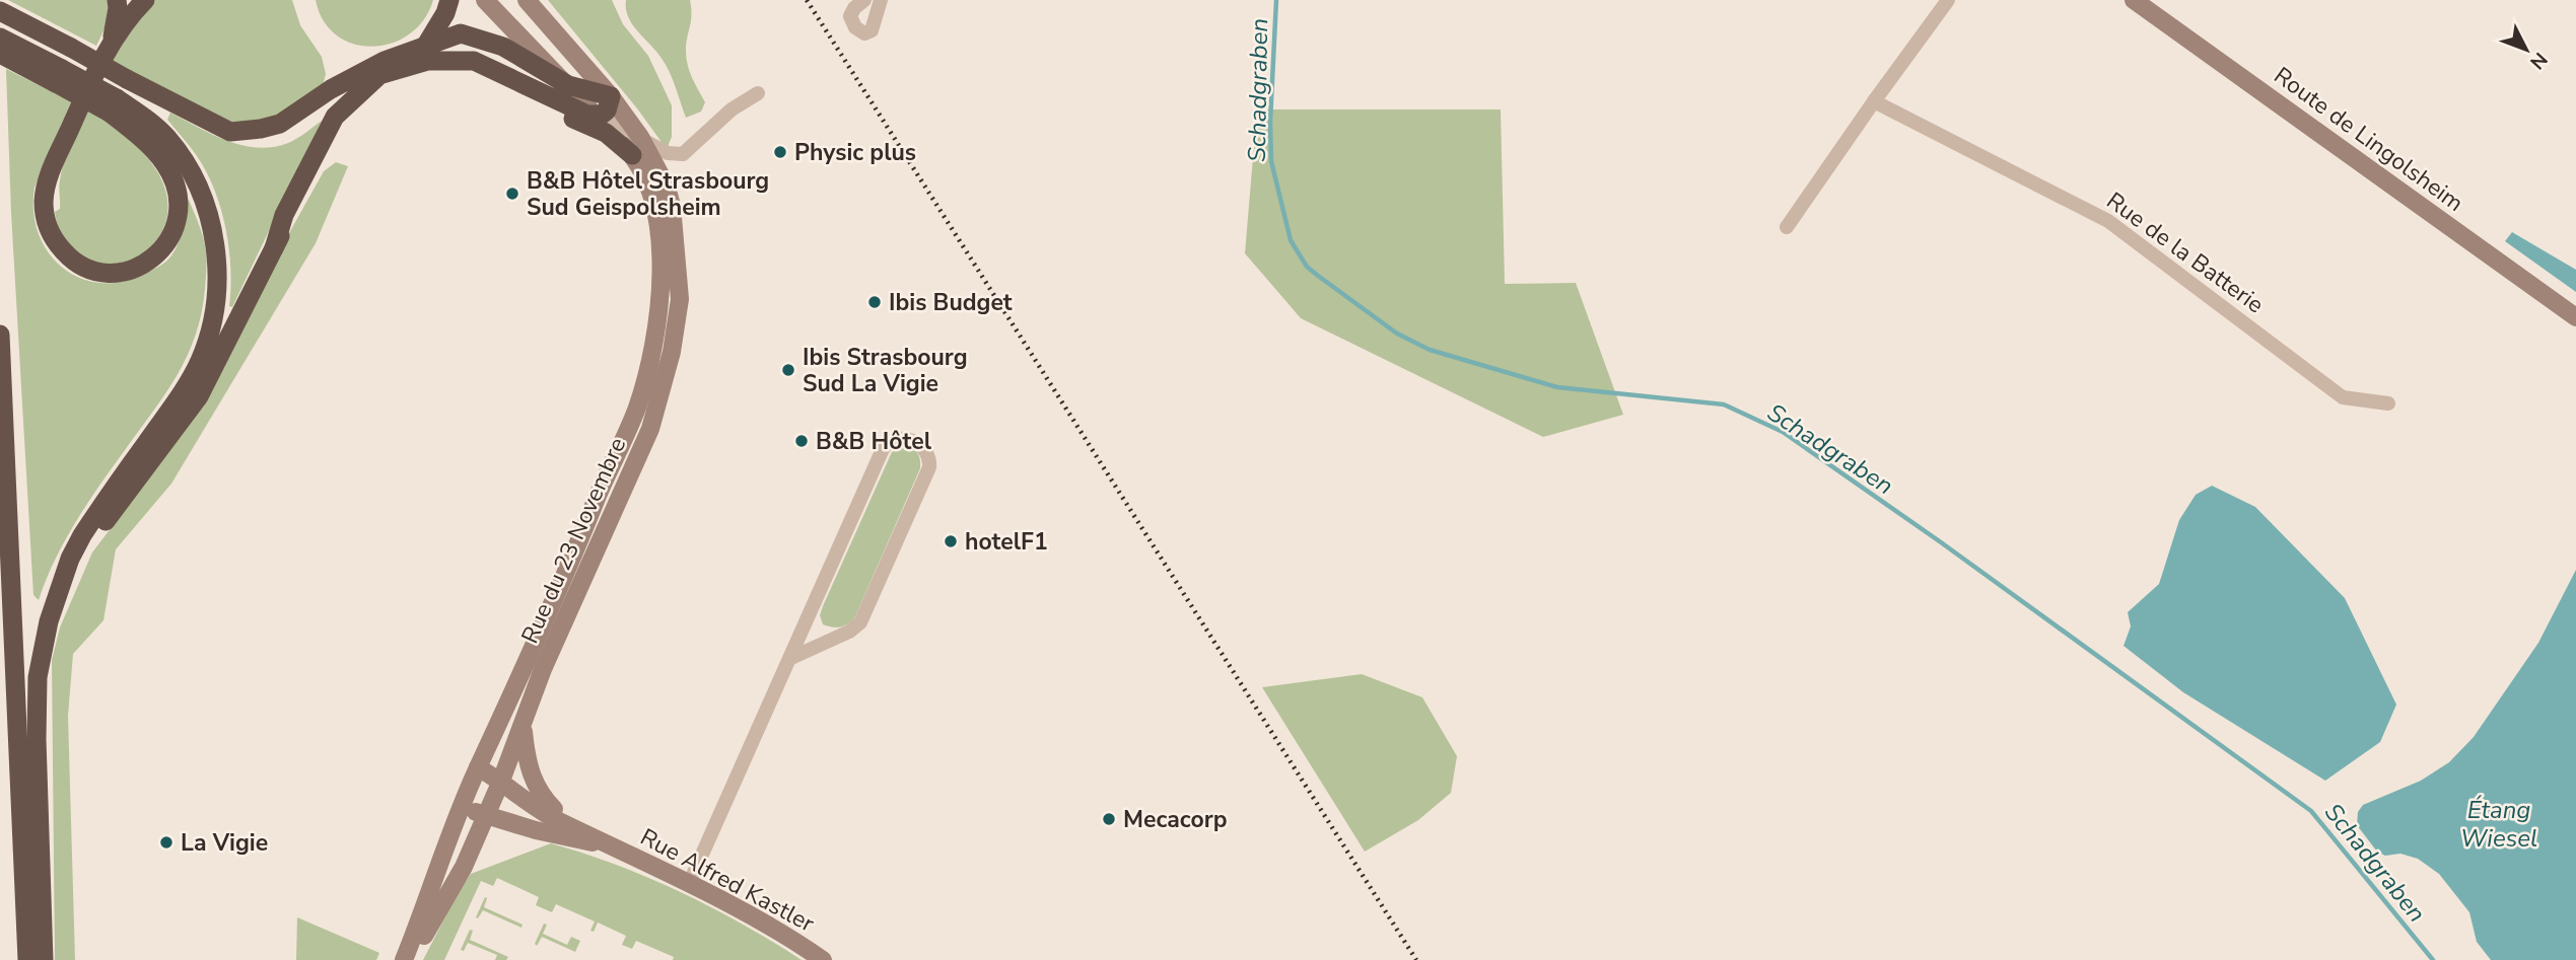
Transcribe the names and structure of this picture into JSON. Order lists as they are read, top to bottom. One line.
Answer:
{"streets":{"main road":["Route de Lingolsheim","Rue du 23 Novembre","Rue Alfred Kastler"],"street":["Rue de la Batterie"]},"crossings":[["Rue du 23 Novembre","Rue Alfred Kastler"]],"water":["Schadgraben","Étang Wiesel"],"places":["Physic plus","B&B Hôtel Strasbourg Sud Geispolsheim","Ibis Budget","Ibis Strasbourg Sud La Vigie","B&B Hôtel","hotelF1","Mecacorp","La Vigie"],"north":"bottom right"}
